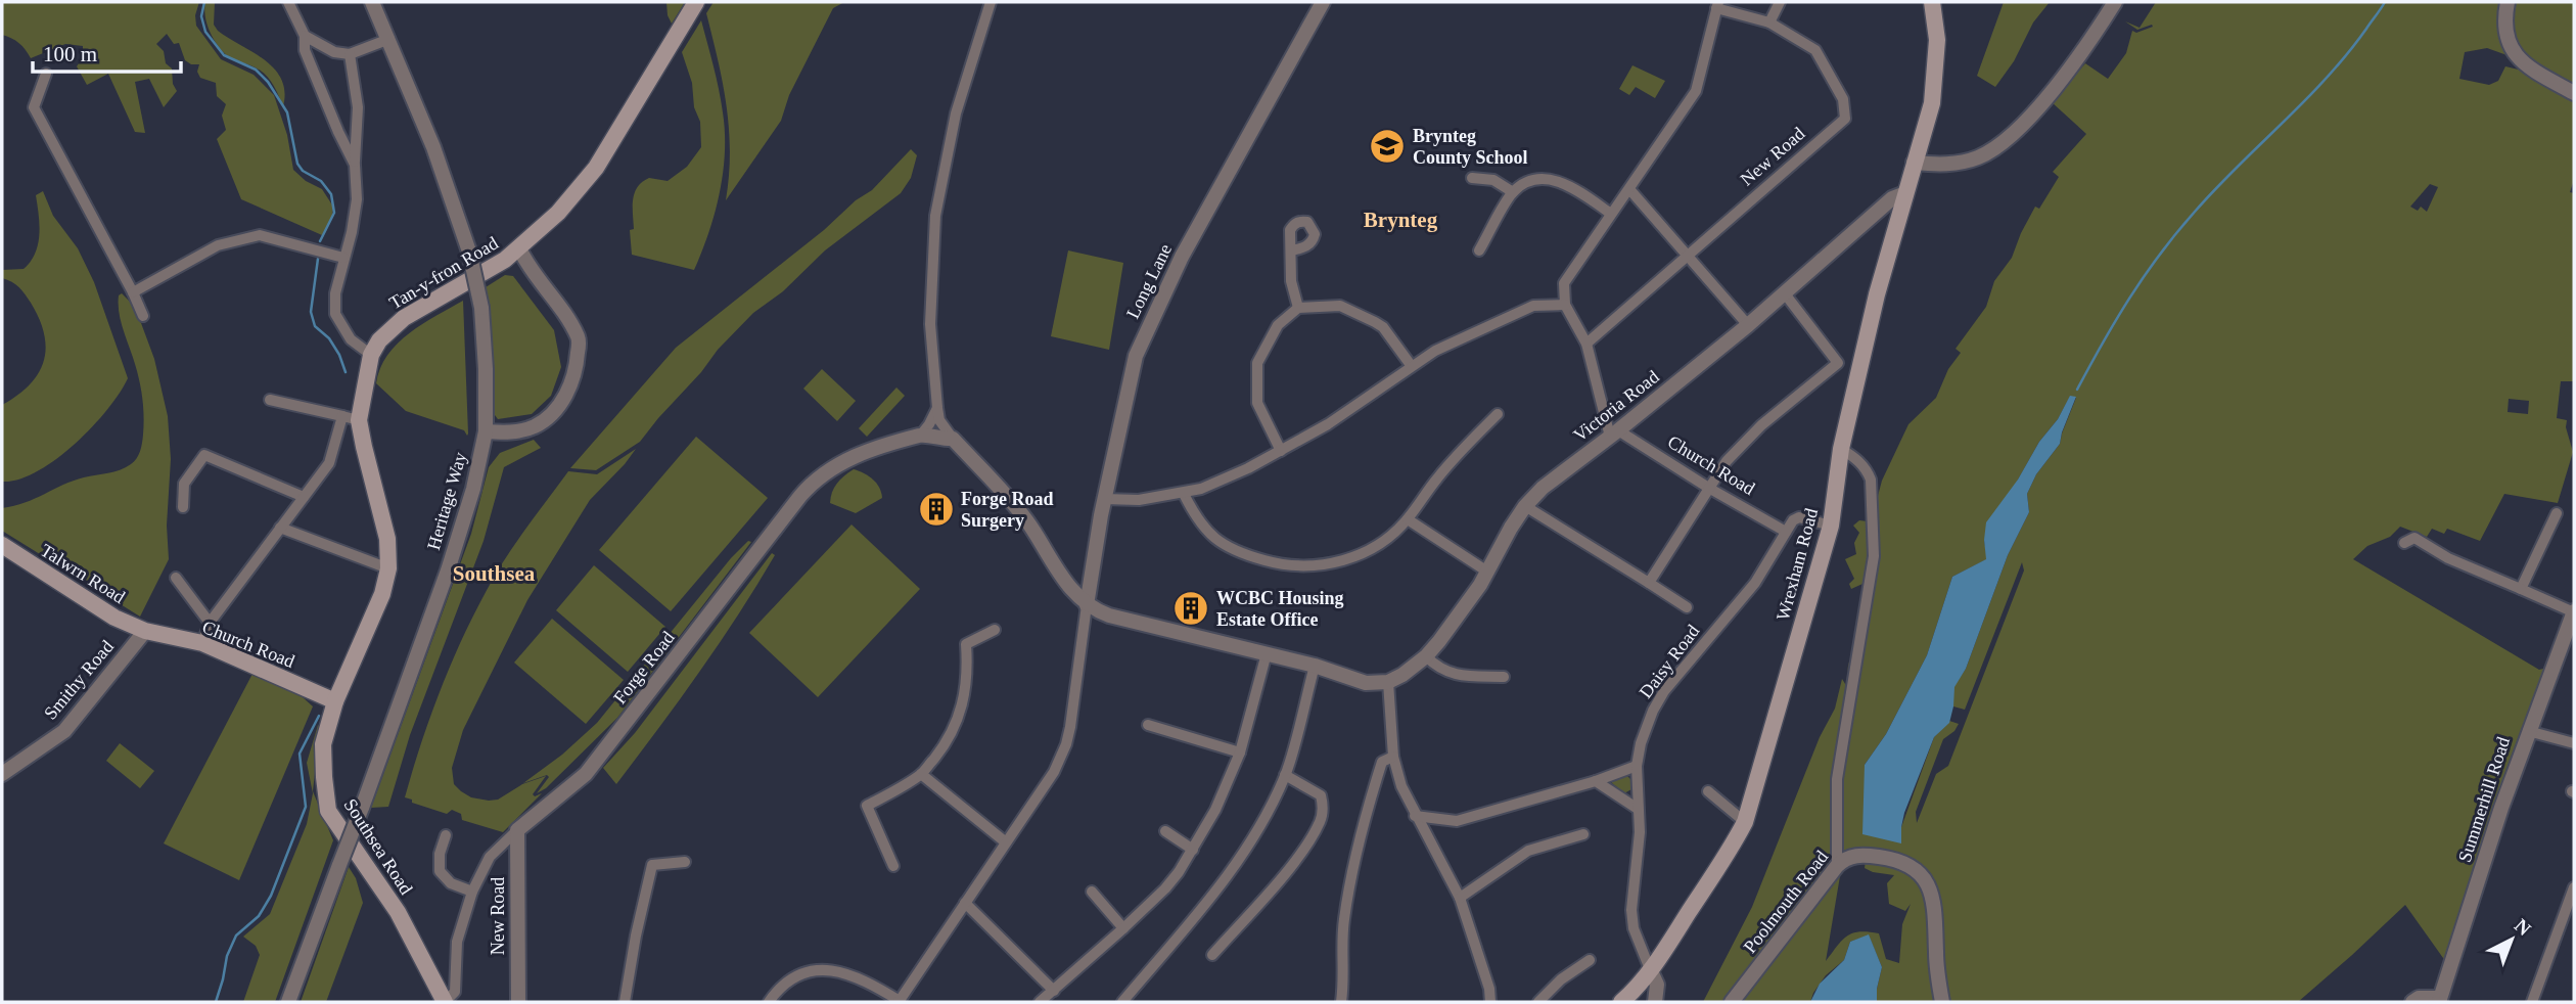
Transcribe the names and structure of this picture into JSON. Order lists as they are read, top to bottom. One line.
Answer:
{"streets":{"main road":["Tan-y-fron Road","Church Road","Wrexham Road","Talwrn Road","Southsea Road"],"street":["New Road","Long Lane","Victoria Road","Heritage Way","Daisy Road","Forge Road","Smithy Road","Summerhill Road","Poolmouth Road"]},"crossings":[["New Road","Forge Road"],["Tan-y-fron Road","Church Road"],["Tan-y-fron Road","Southsea Road"],["Victoria Road","Church Road"],["Victoria Road","Wrexham Road"],["Church Road","Talwrn Road"],["Church Road","Daisy Road"],["Church Road","Smithy Road"],["Church Road","Southsea Road"],["Wrexham Road","Daisy Road"],["Talwrn Road","Smithy Road"],["Forge Road","Southsea Road"]],"districts":["Brynteg","Southsea"],"places":{"school or university":["Brynteg County School"],"building":["Forge Road Surgery","WCBC Housing Estate Office"]},"scale_bar":"100 m","north":"top right"}
